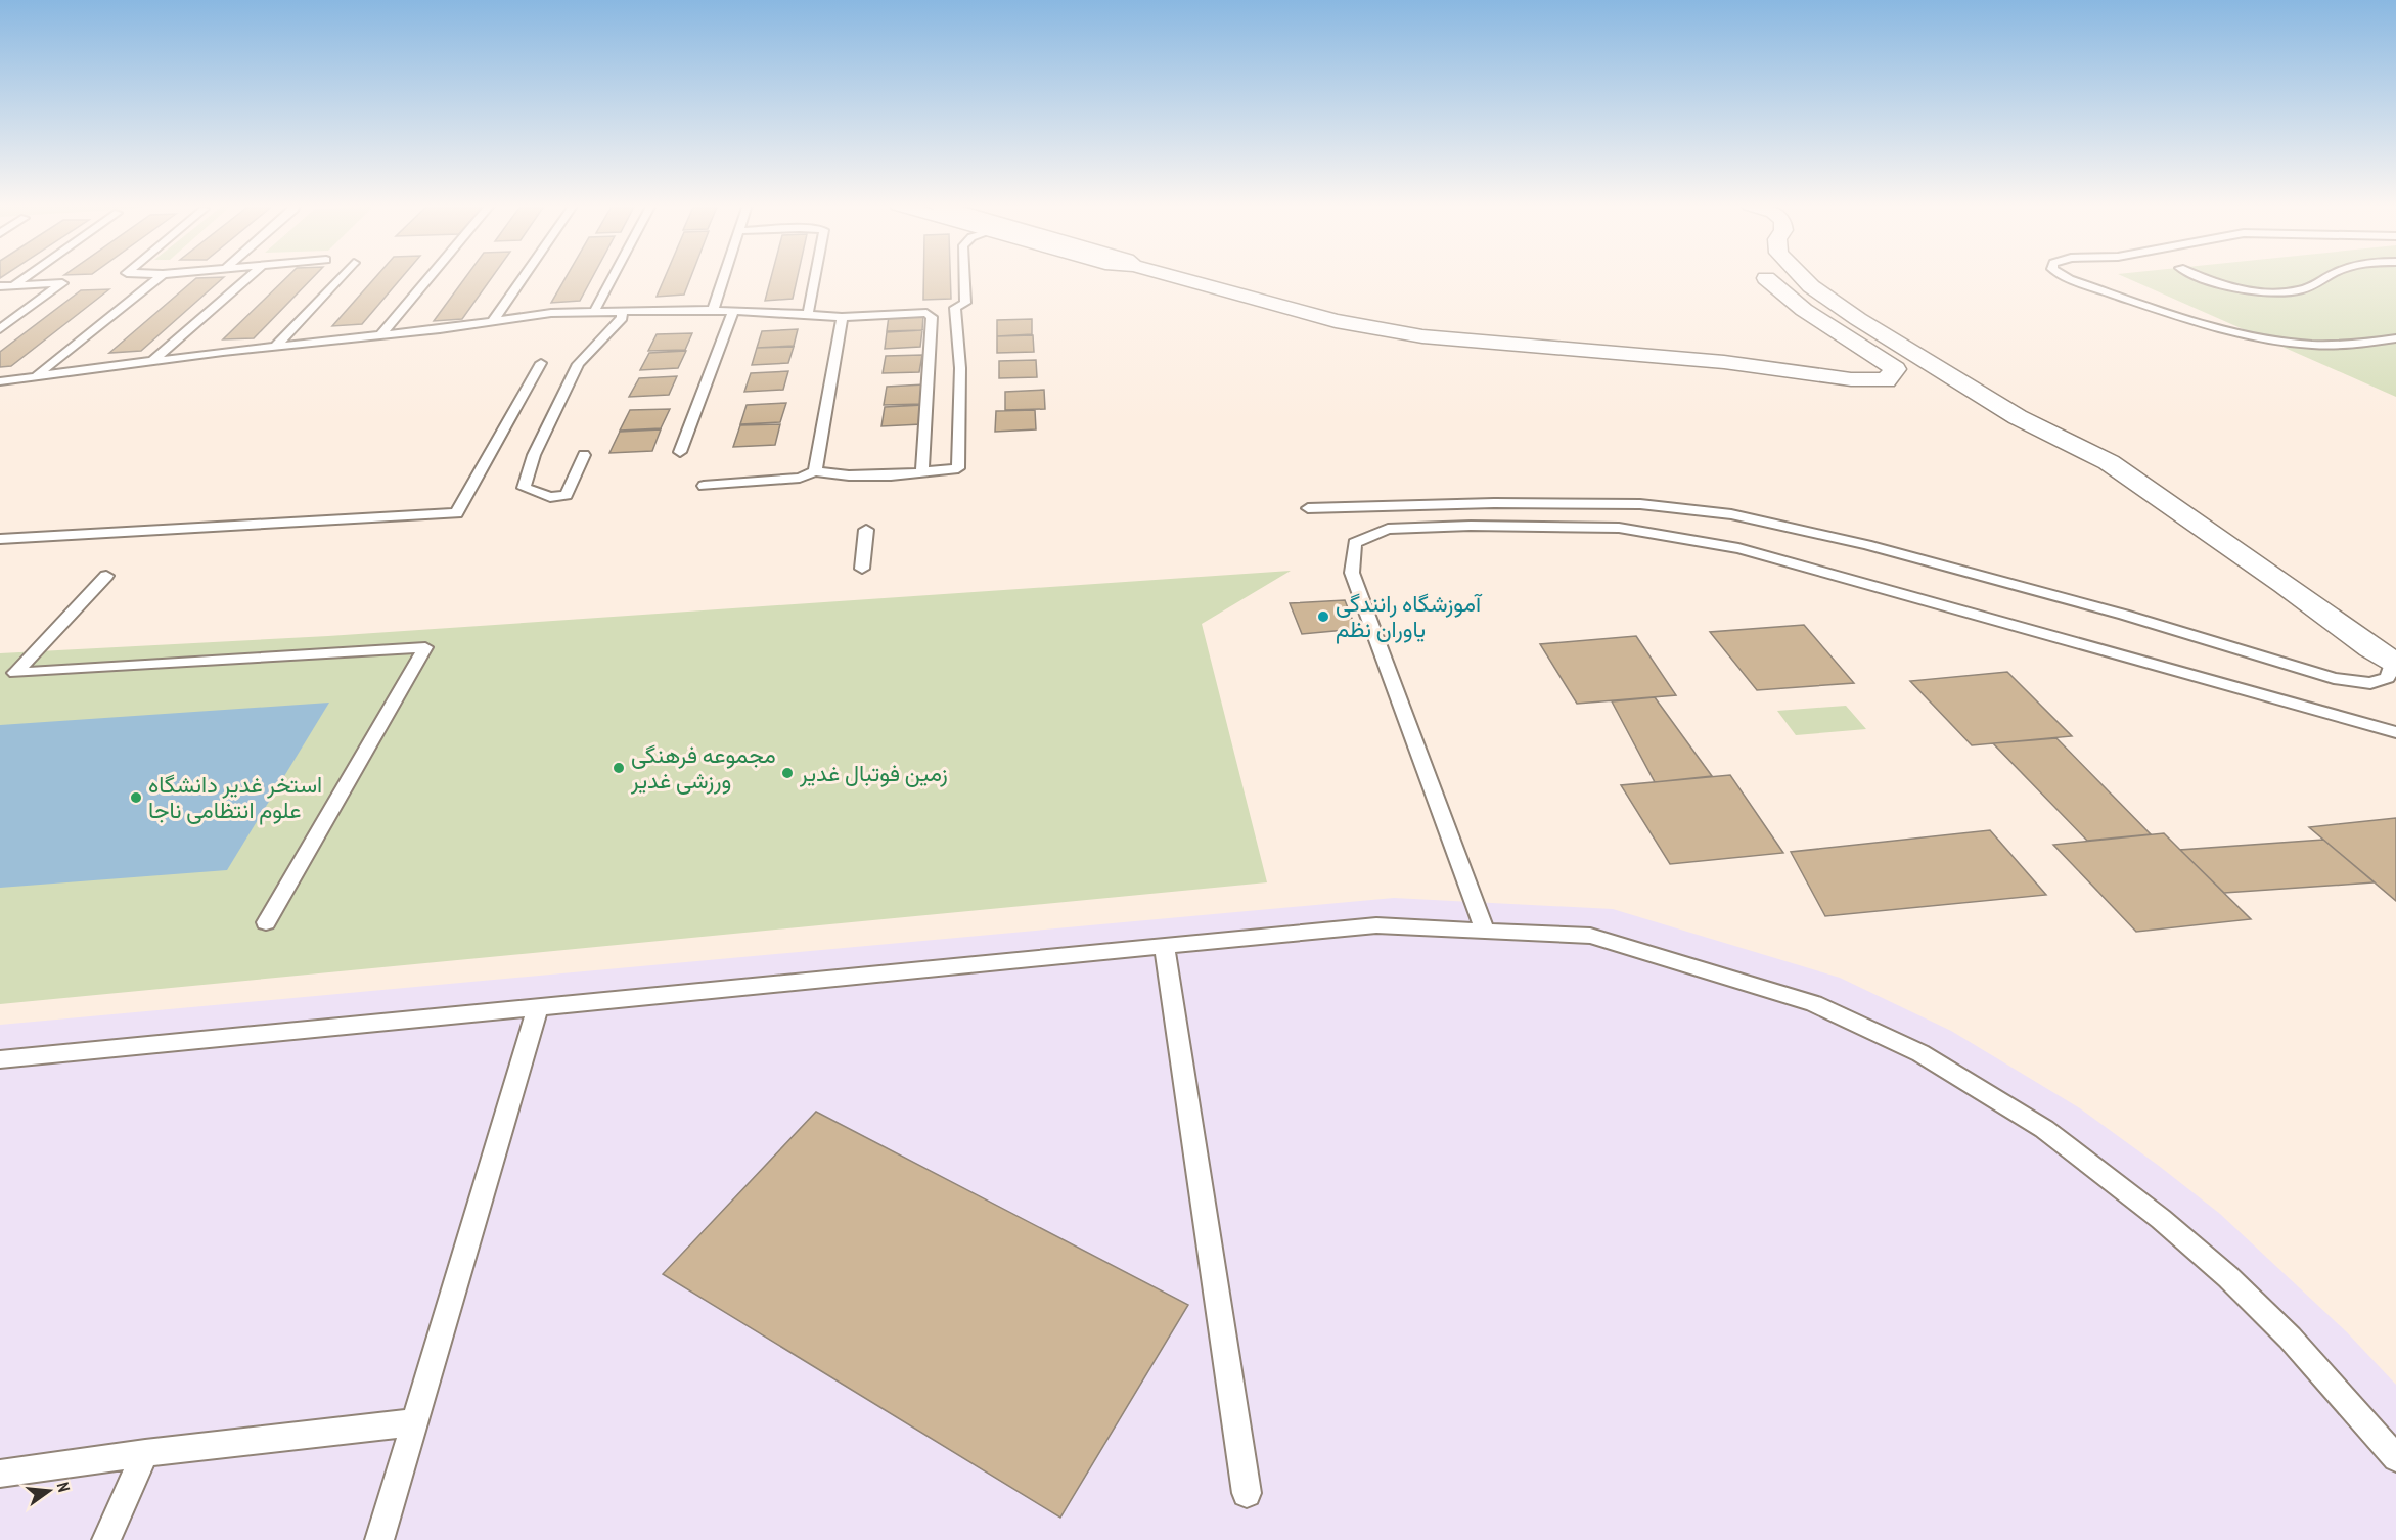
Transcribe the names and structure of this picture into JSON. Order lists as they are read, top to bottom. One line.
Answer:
{"places":["آموزشگاه رانندگی یاوران نظم","مجموعه فرهنگی ورزشی غدیر","زمین فوتبال غدیر","استخر غدیر دانشگاه علوم انتظامی ناجا"],"north":"right"}
